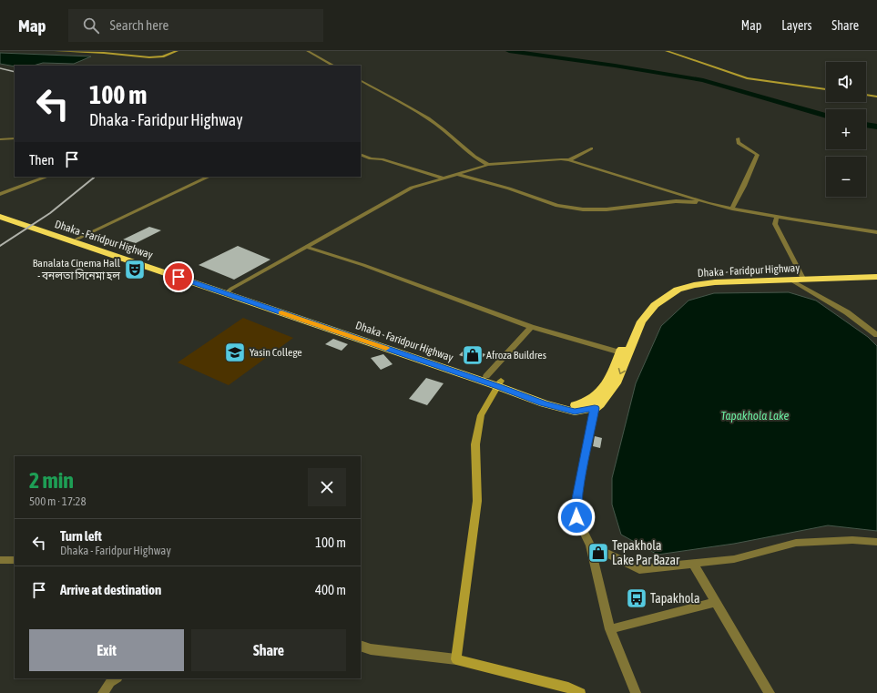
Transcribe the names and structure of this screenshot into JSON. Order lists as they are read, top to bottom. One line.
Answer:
{"streets":{"highway":["Dhaka - Faridpur Highway"]},"water":["Tapakhola Lake"],"places":{"theatre":["Banalata Cinema Hall - বনলতা সিনেমা হল"],"school or university":["Yasin College"],"shop":["Afroza Buildres","Tepakhola Lake Par Bazar"],"bus stop":["Tapakhola"]},"page":{"header":"Map","search":"Search here","nav":["Map","Layers","Share"],"map_buttons":["+","−"],"turn":["100 m","Dhaka - Faridpur Highway"],"then":"Then","heading":["2 min","500 m · 17:28"],"list":[{"name":"Turn left","note":"Dhaka - Faridpur Highway","value":"100 m"},{"name":"Arrive at destination","value":"400 m"}],"buttons":["Exit","Share"]}}
